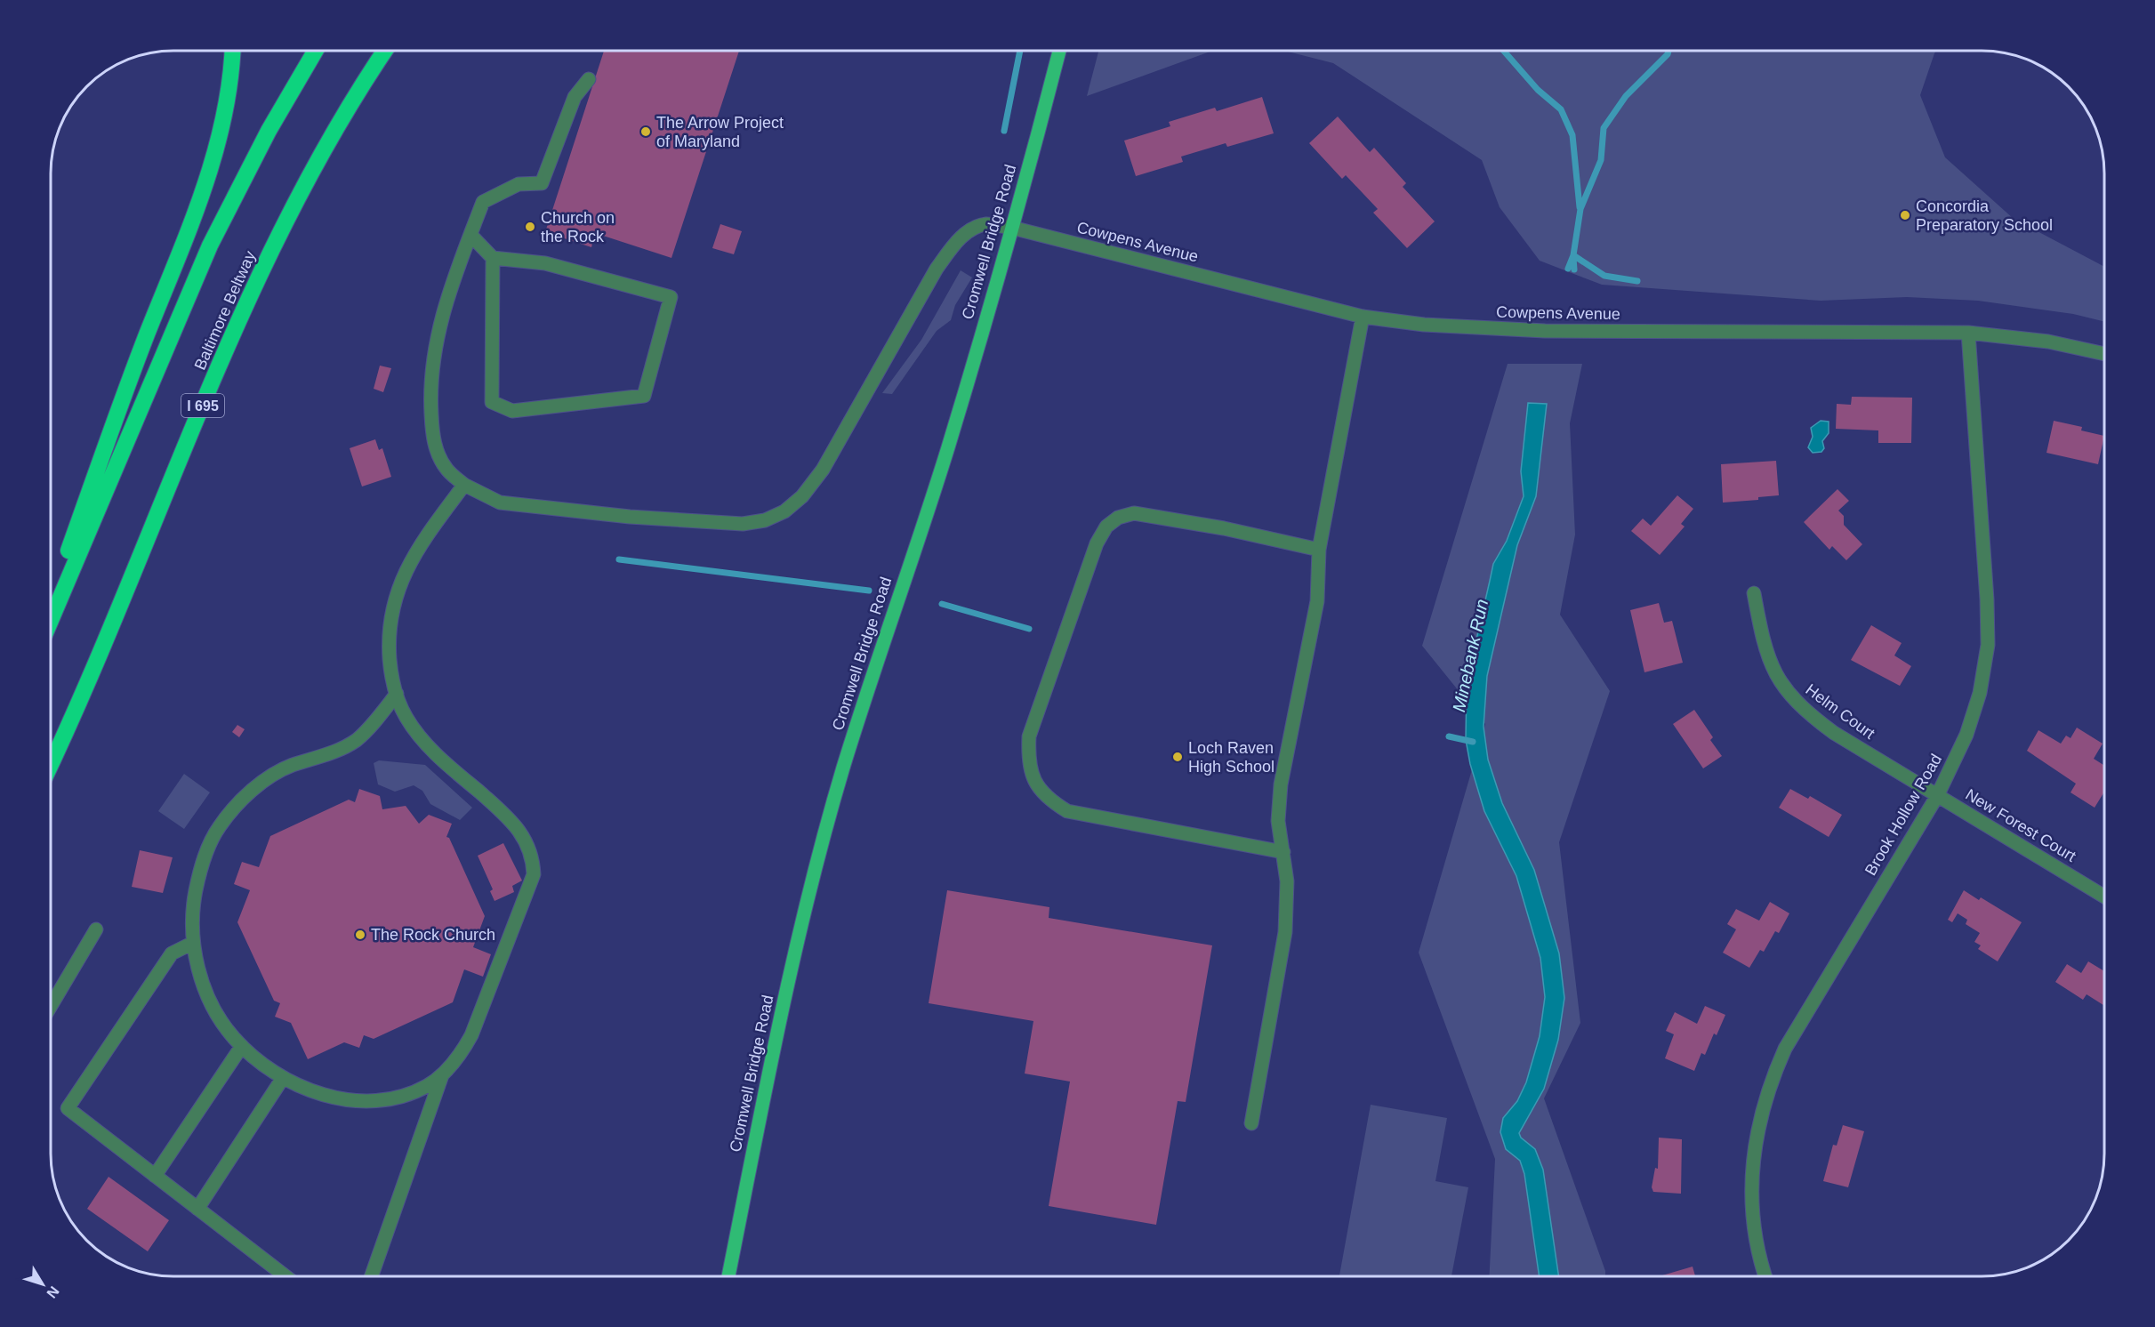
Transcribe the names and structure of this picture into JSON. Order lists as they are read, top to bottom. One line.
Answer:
{"streets":{"highway":["Baltimore Beltway","I 695"],"main road":["Cromwell Bridge Road"],"street":["Cowpens Avenue","Helm Court","Brook Hollow Road","New Forest Court"]},"crossings":[["Cromwell Bridge Road","Cowpens Avenue"],["Cowpens Avenue","Brook Hollow Road"],["Helm Court","Brook Hollow Road"],["Helm Court","New Forest Court"],["Brook Hollow Road","New Forest Court"]],"water":["Minebank Run"],"places":["The Arrow Project of Maryland","Concordia Preparatory School","Church on the Rock","Loch Raven High School","The Rock Church"],"north":"bottom right"}
